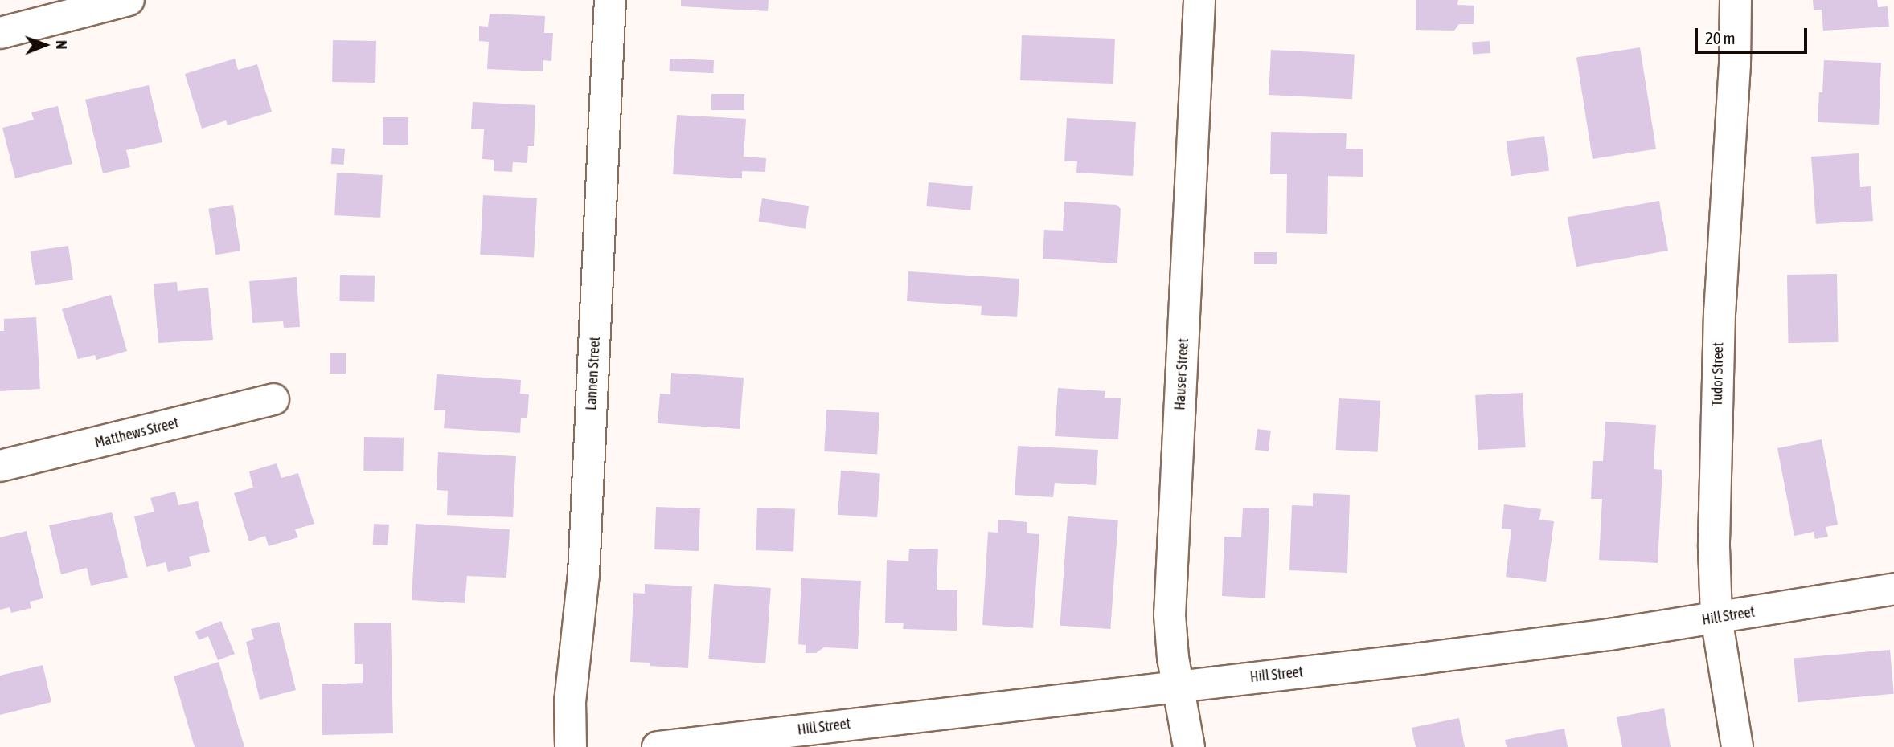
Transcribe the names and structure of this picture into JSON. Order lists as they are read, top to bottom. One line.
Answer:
{"streets":{"street":["Lannen Street","Hauser Street","Tudor Street","Matthews Street","Hill Street"]},"crossings":[["Hauser Street","Hill Street"],["Tudor Street","Hill Street"]],"scale_bar":"20 m","north":"right"}
